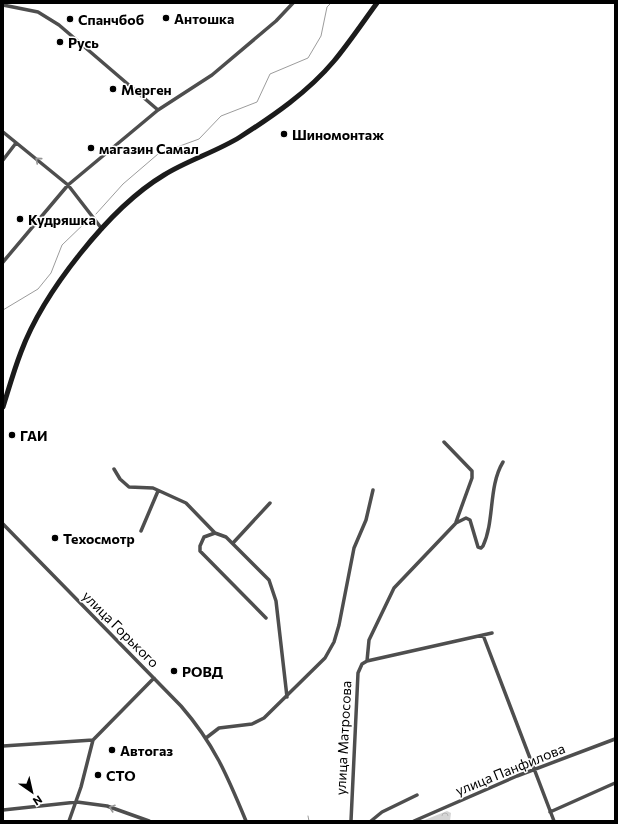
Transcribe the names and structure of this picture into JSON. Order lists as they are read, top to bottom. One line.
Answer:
{"streets":{"street":["улица Горького","улица Матросова","улица Панфилова"]},"places":["Антошка","Спанчбоб","Русь","Мерген","Шиномонтаж","магазин Самал","Кудряшка","ГАИ","Техосмотр","РОВД","Автогаз","СТО"],"north":"bottom right"}
